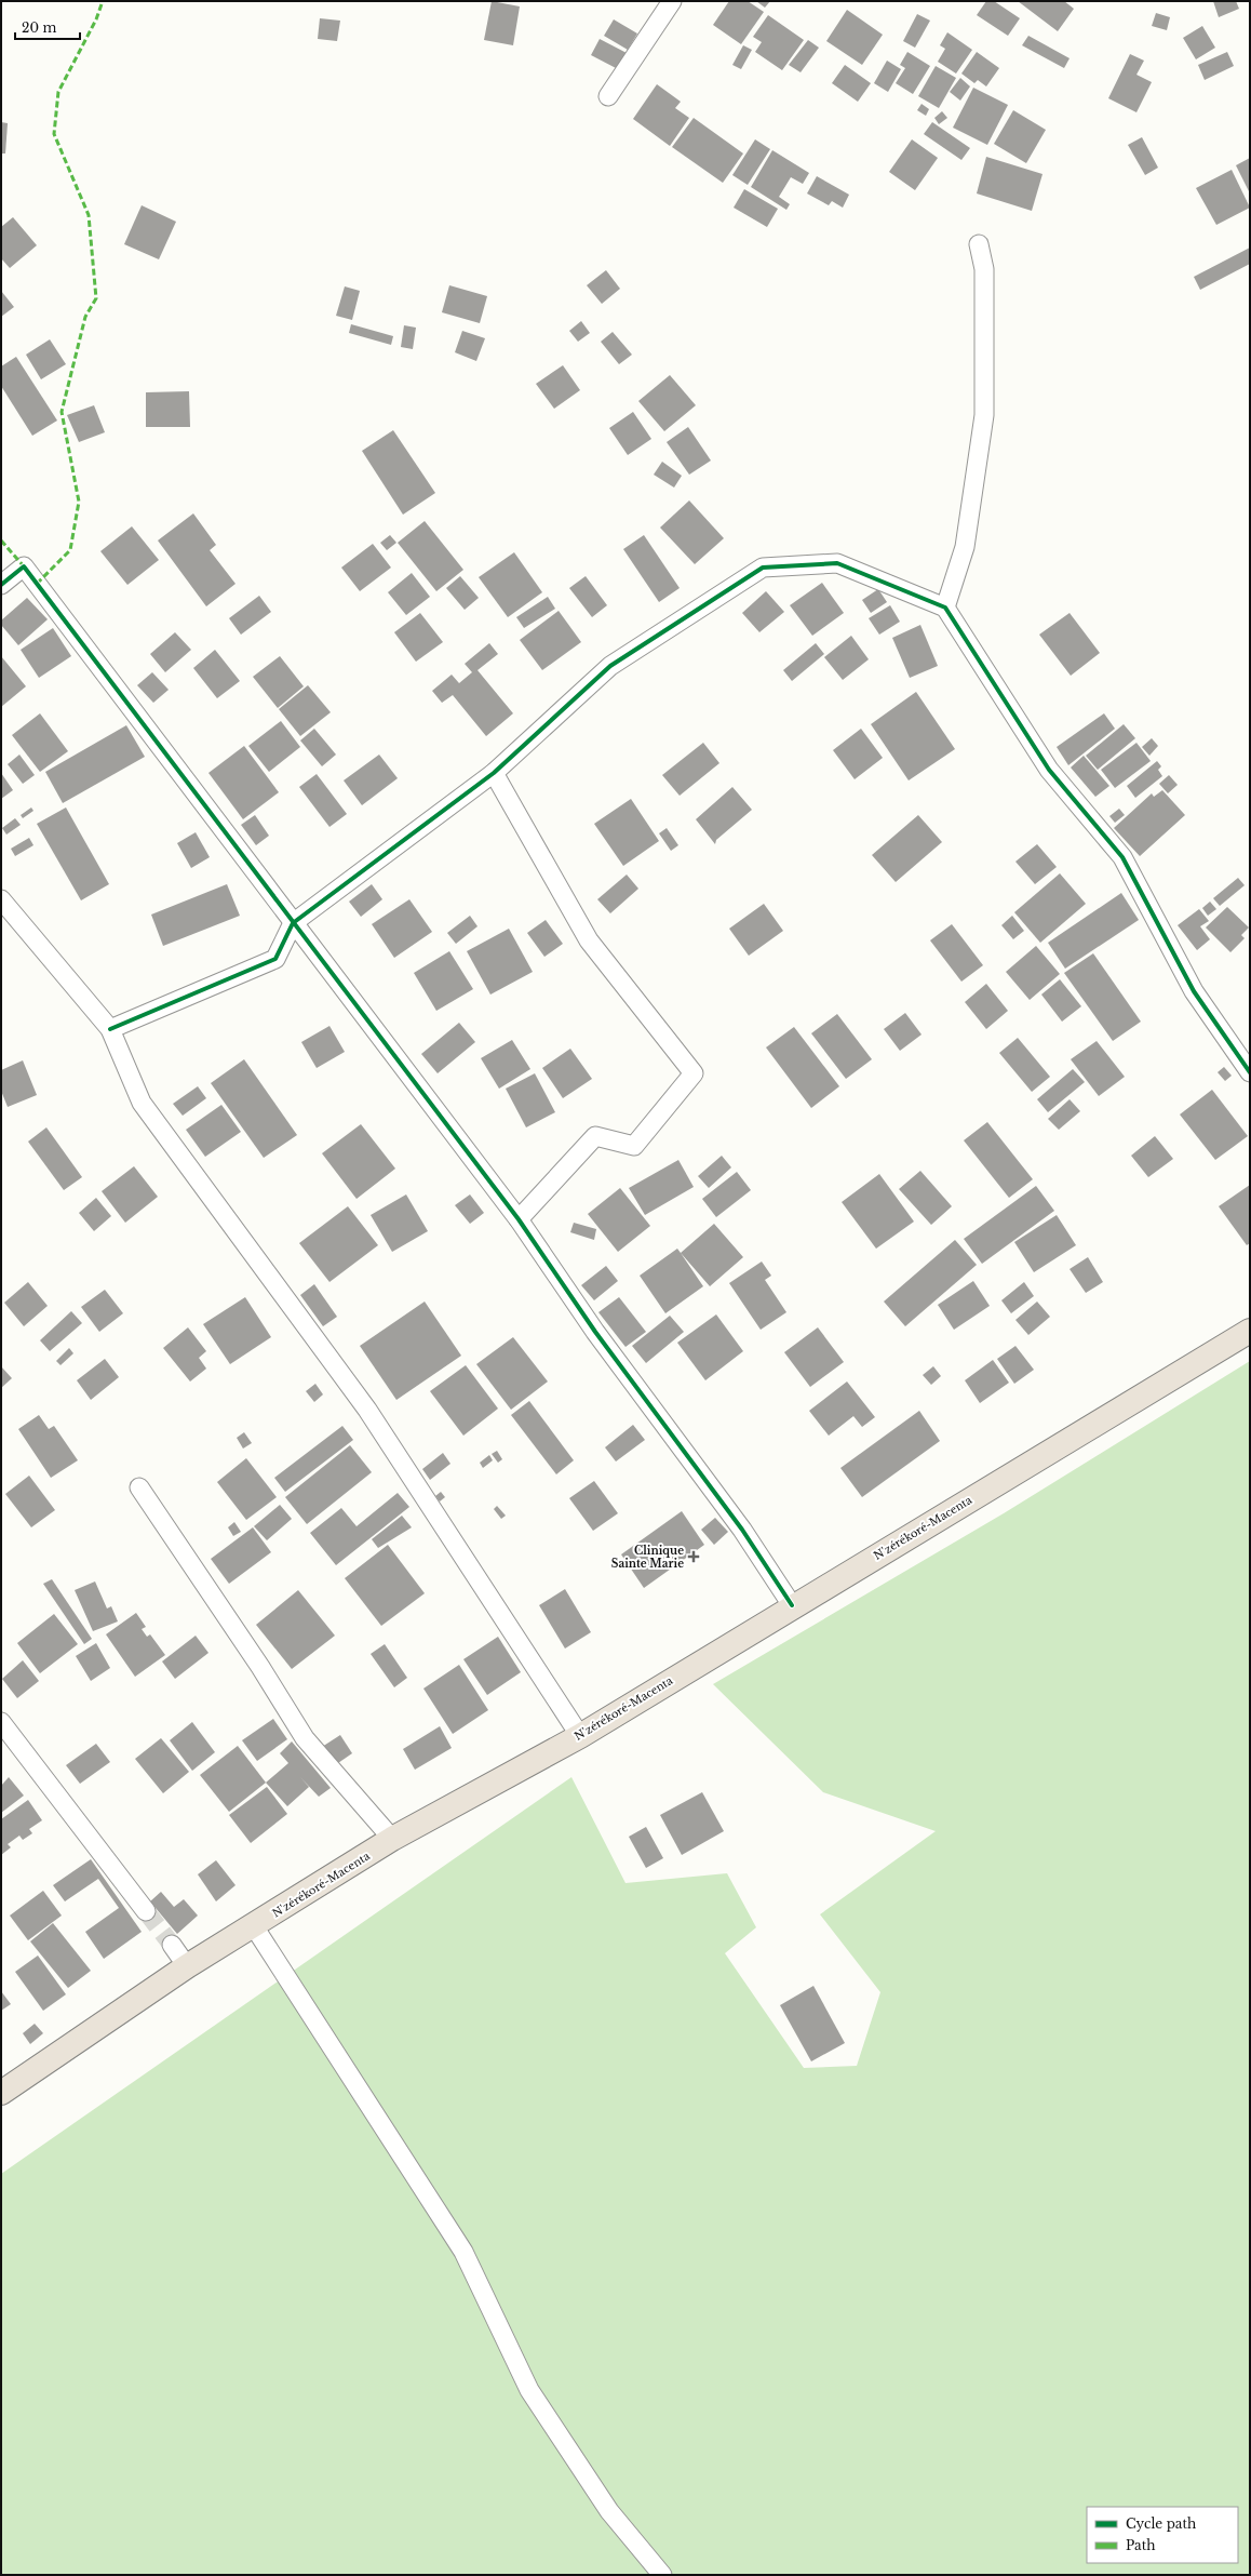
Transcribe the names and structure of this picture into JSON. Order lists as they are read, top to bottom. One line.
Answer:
{"streets":{"highway":["N'zérékoré-Macenta"]},"places":{"health":["Clinique Sainte Marie"]},"legend":["Cycle path","Path"],"scale_bar":"20 m"}
